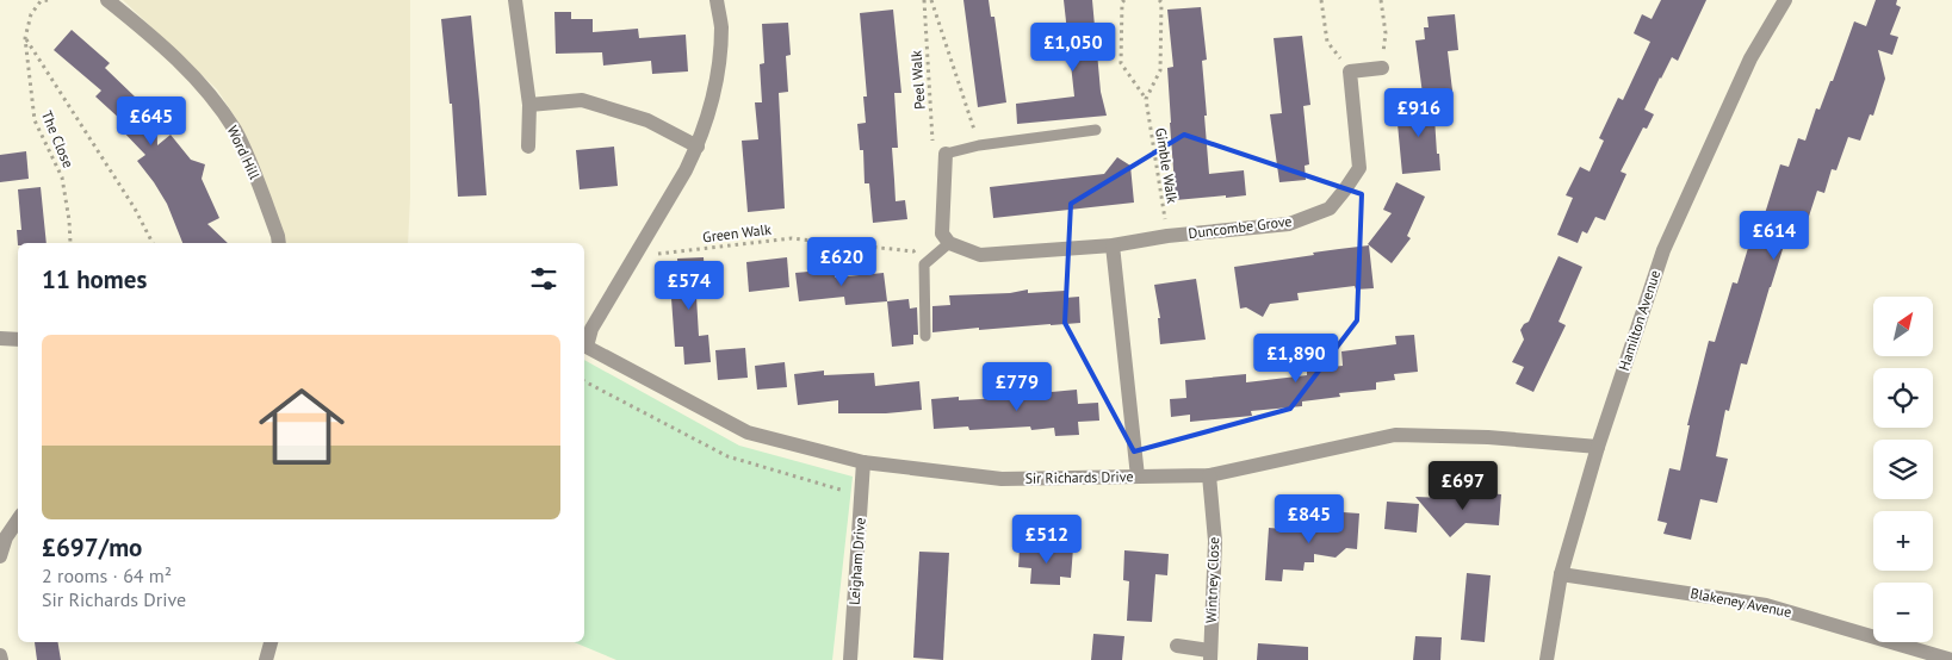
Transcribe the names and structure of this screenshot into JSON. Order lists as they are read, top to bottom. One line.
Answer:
{"streets":{"street":["Word Hill","Duncombe Grove","Hamilton Avenue","Sir Richards Drive","Leigham Drive","Wintney Close","Blakeney Avenue"],"path":["Peel Walk","The Close","Gimble Walk","Green Walk"]},"crossings":[["Gimble Walk","Duncombe Grove"],["Duncombe Grove","Green Walk"],["Hamilton Avenue","Sir Richards Drive"],["Hamilton Avenue","Blakeney Avenue"],["Sir Richards Drive","Leigham Drive"],["Sir Richards Drive","Wintney Close"]],"north":"top right","page":{"price":["£1,050","£916","£645","£614","£620","£574","£1,890","£779","£697","£845","£512"],"heading":"11 homes","map_buttons":["+","−"],"list":[{"name":"£697/mo","note":"2 rooms · 64 m² · Sir Richards Drive"}]}}
